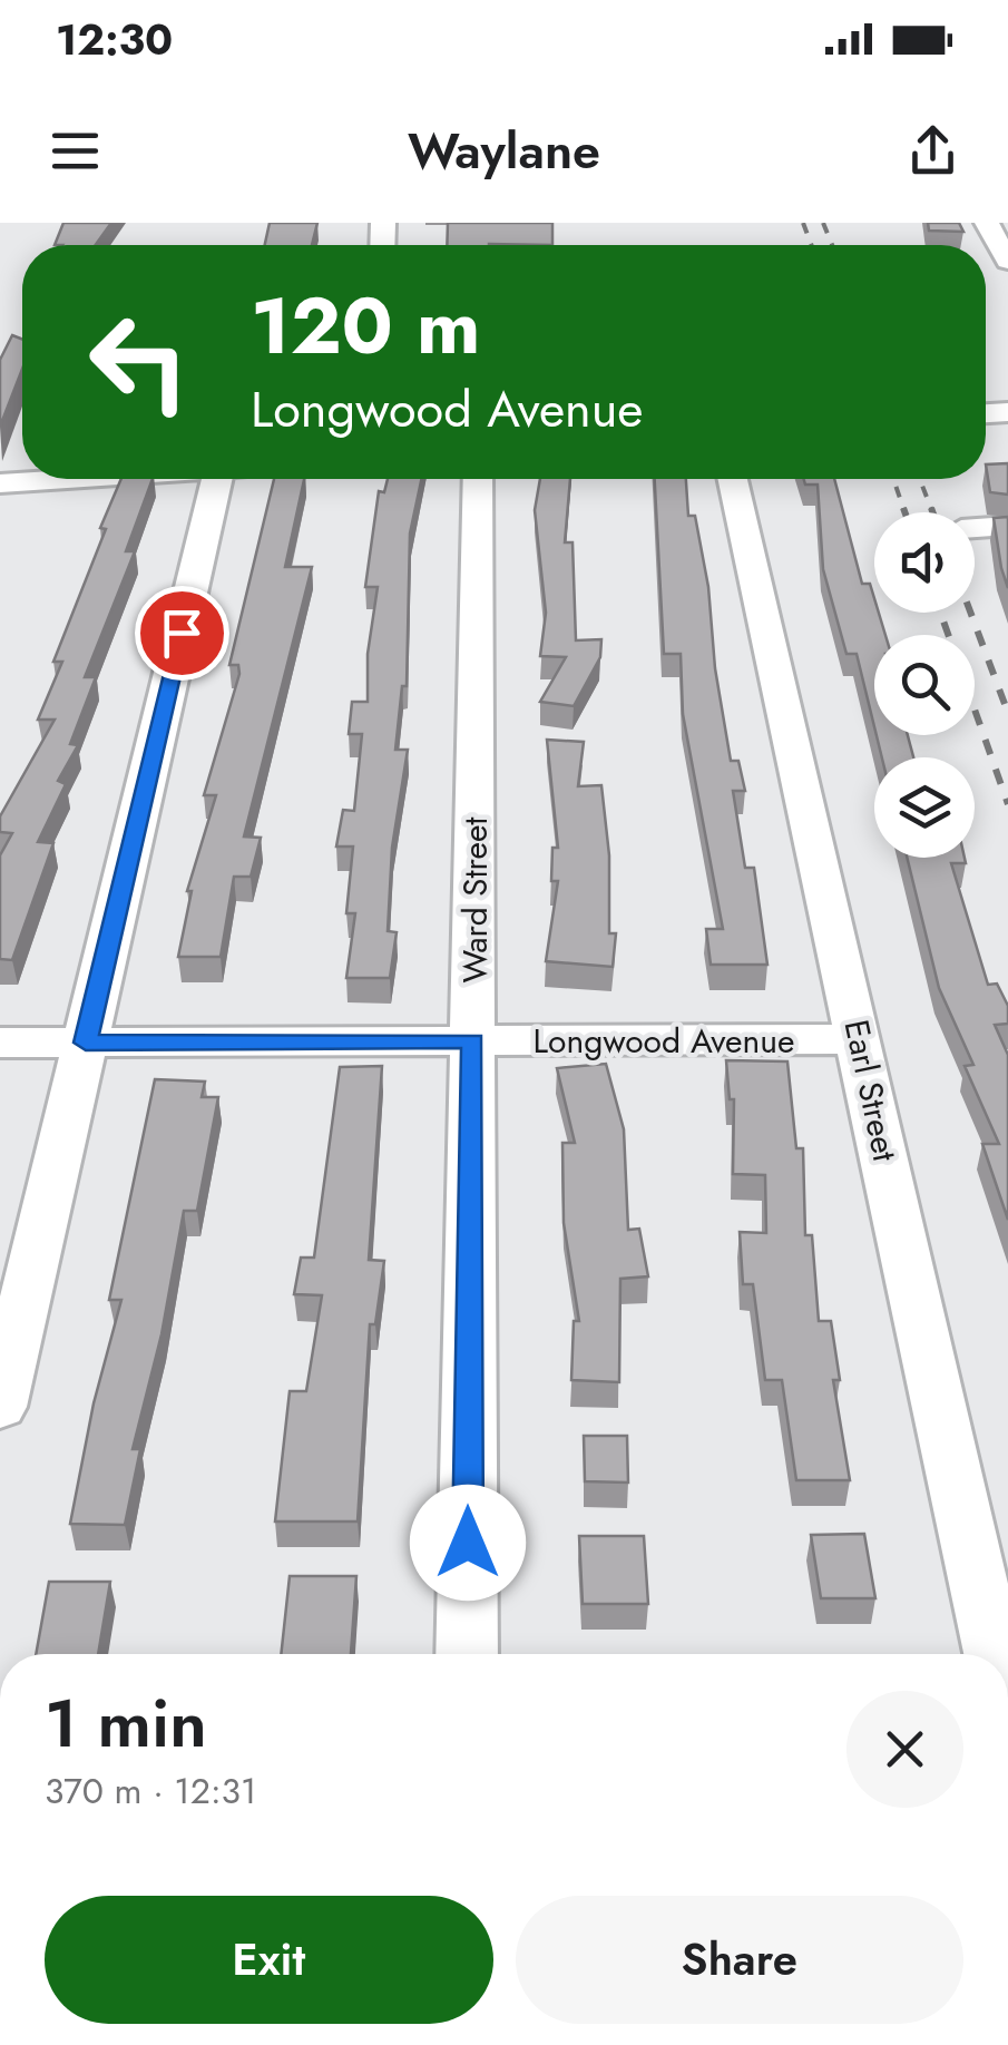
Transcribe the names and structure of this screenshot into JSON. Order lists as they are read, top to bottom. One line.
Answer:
{"streets":{"street":["Ward Street","Longwood Avenue","Earl Street"]},"crossings":[["Ward Street","Longwood Avenue"],["Longwood Avenue","Earl Street"]],"page":{"status":"12:30","header":"Waylane","turn":["120 m","Longwood Avenue"],"heading":["1 min","370 m · 12:31"],"buttons":["Exit","Share"]}}
